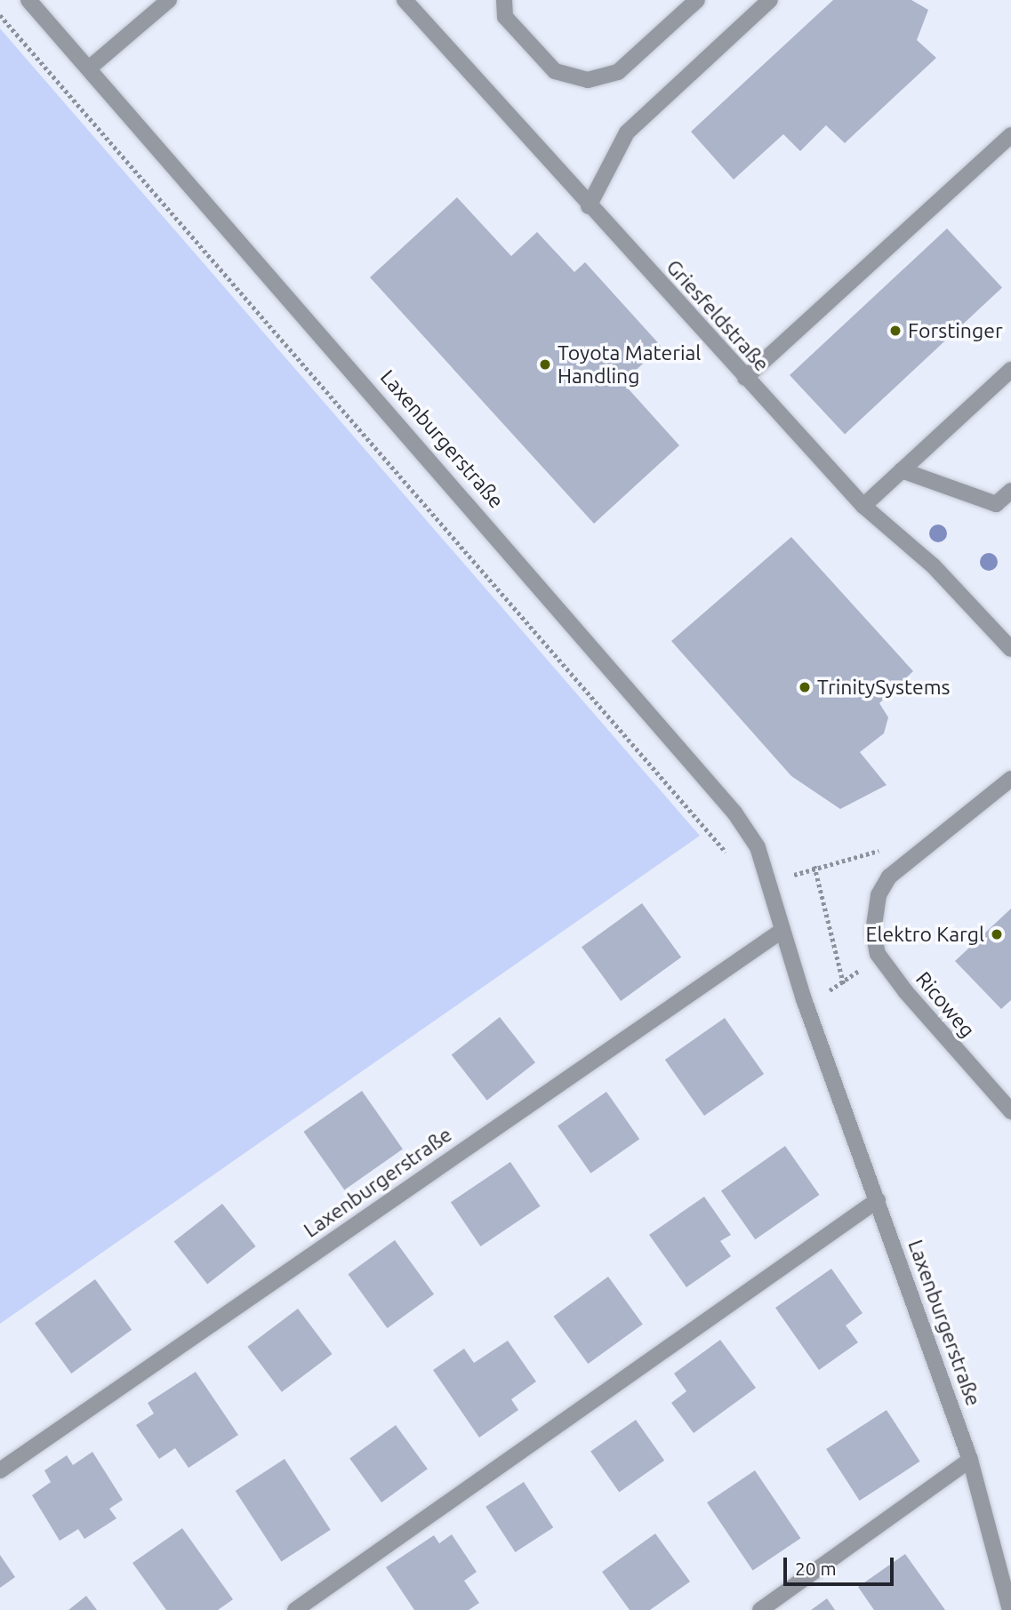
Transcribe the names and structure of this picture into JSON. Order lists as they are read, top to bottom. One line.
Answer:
{"streets":{"street":["Griesfeldstraße","Laxenburgerstraße","Ricoweg"]},"places":["Forstinger","Toyota Material Handling","TrinitySystems","Elektro Kargl"],"scale_bar":"20 m"}
